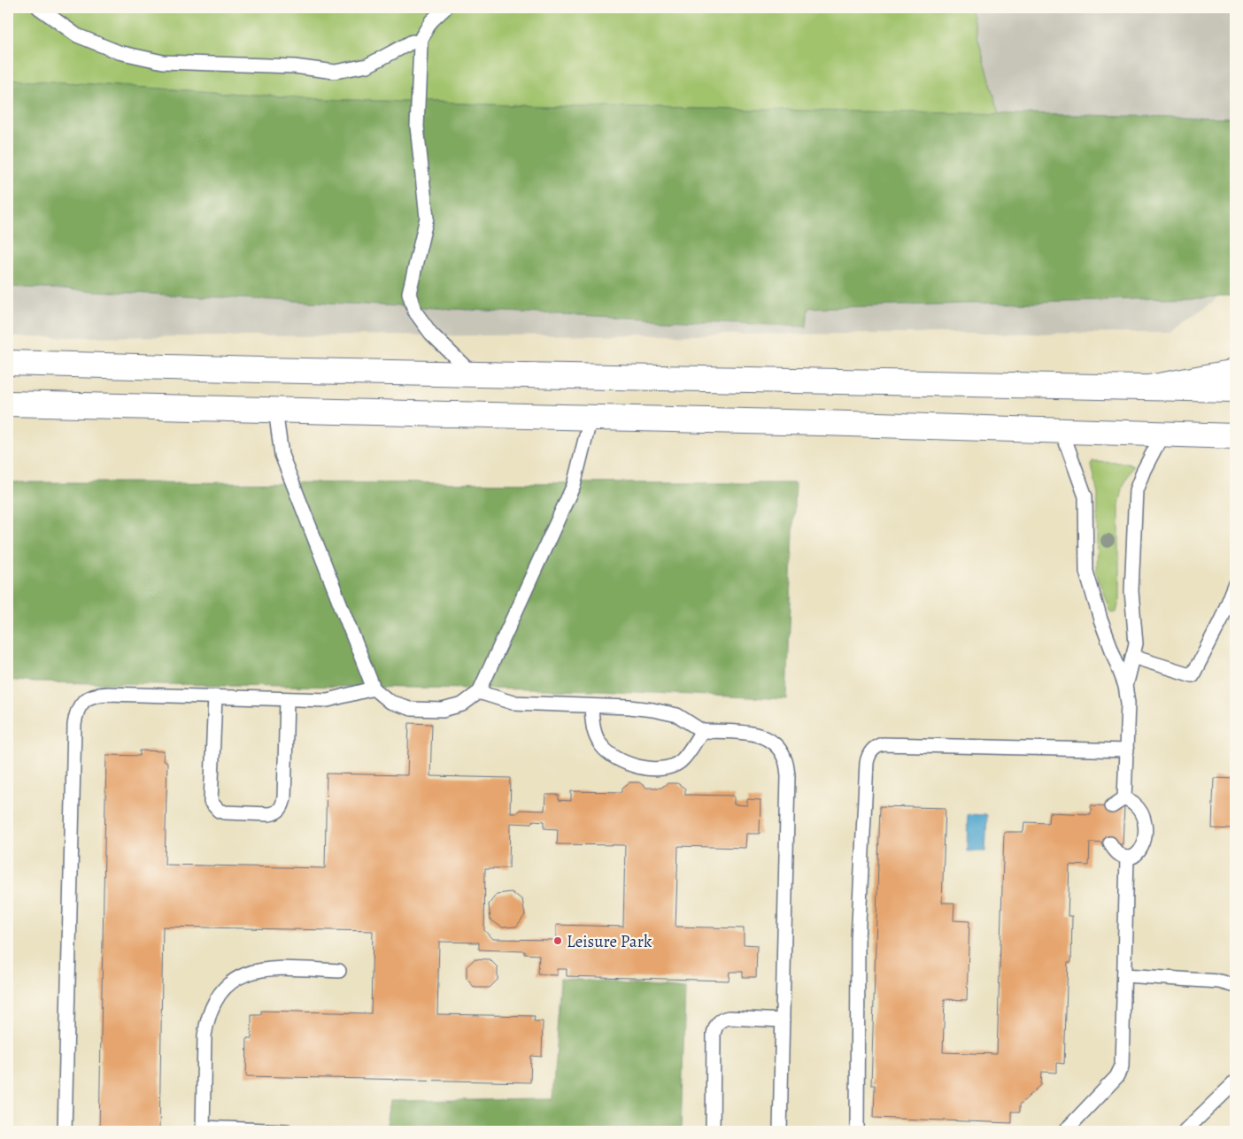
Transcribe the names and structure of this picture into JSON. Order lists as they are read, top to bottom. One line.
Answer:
{"places":["Leisure Park"]}
